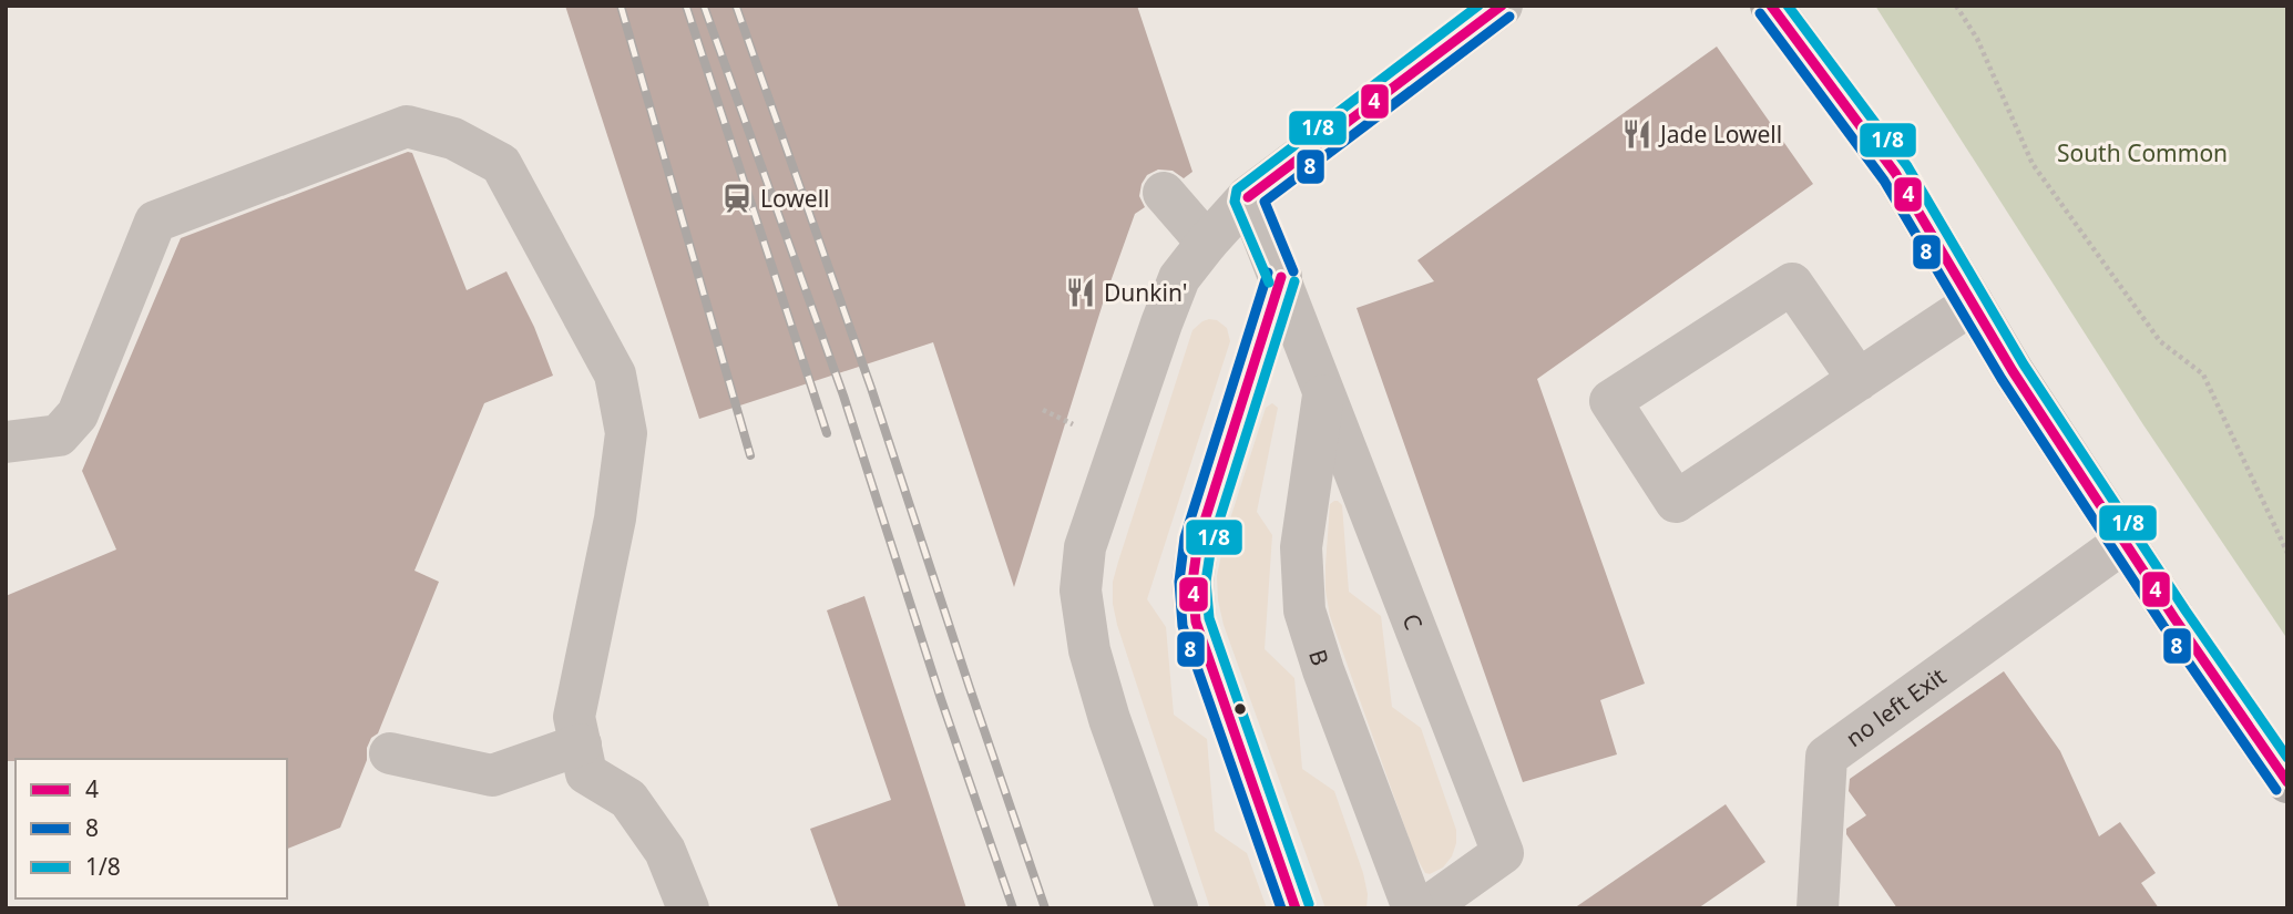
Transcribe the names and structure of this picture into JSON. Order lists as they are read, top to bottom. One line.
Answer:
{"streets":{"lane":["C","B","no left Exit"]},"crossings":[["C","B"]],"parks":["South Common"],"places":{"restaurant":["Jade Lowell","Dunkin'"],"station":["Lowell"]},"lines":["transit line 4","transit line 1/8","transit line 8"],"legend":["4","8","1/8"]}
